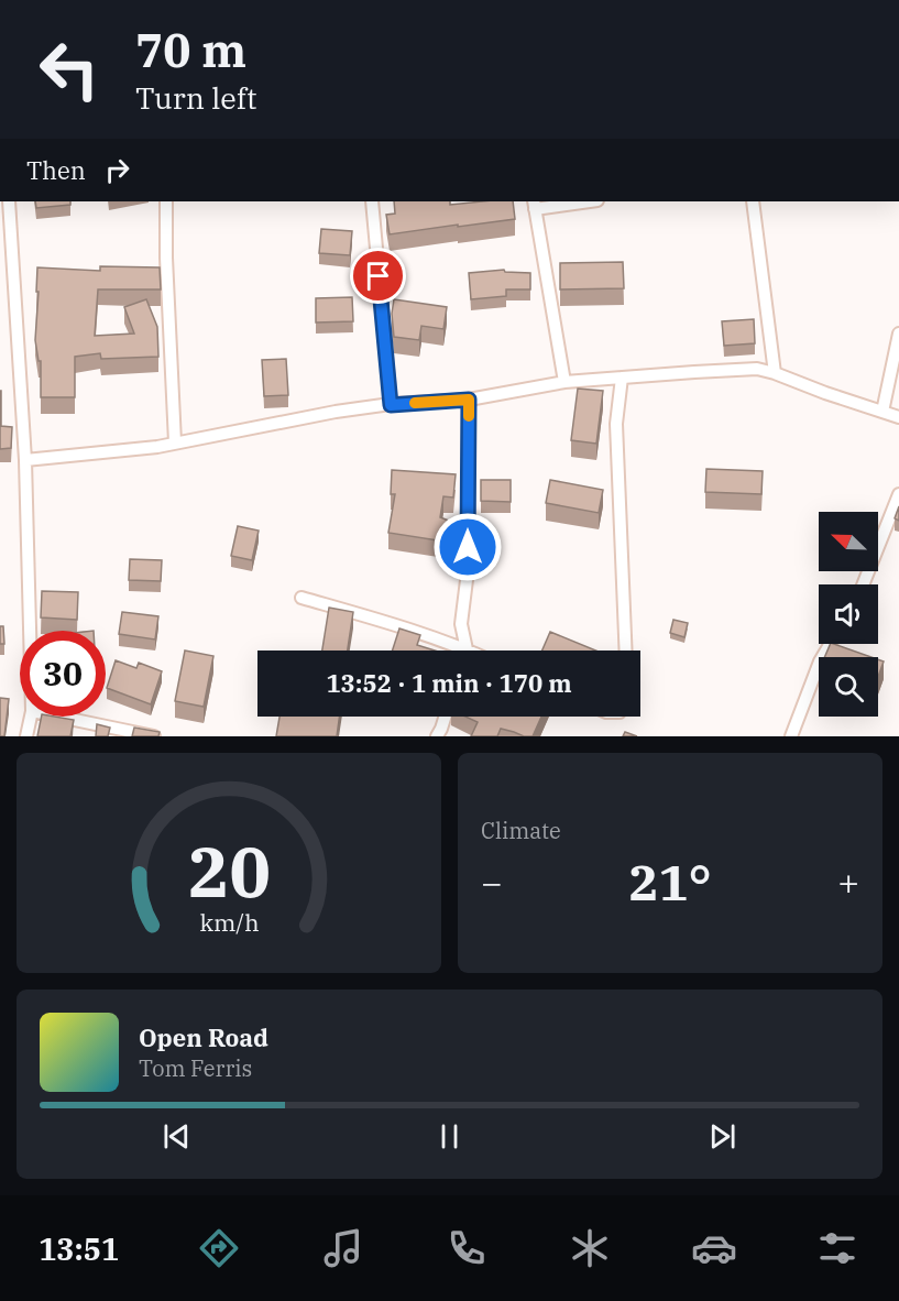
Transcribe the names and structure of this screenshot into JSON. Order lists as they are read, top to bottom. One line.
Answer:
{"north":"top left","page":{"turn":["70 m","Turn left"],"then":"Then","limit":"30","trip":"13:52 · 1 min · 170 m","tile":"Climate","heat":["−","21°","+"],"song":["Open Road","Tom Ferris"],"tabs":"13:51","gauge":["20","km/h"]}}
